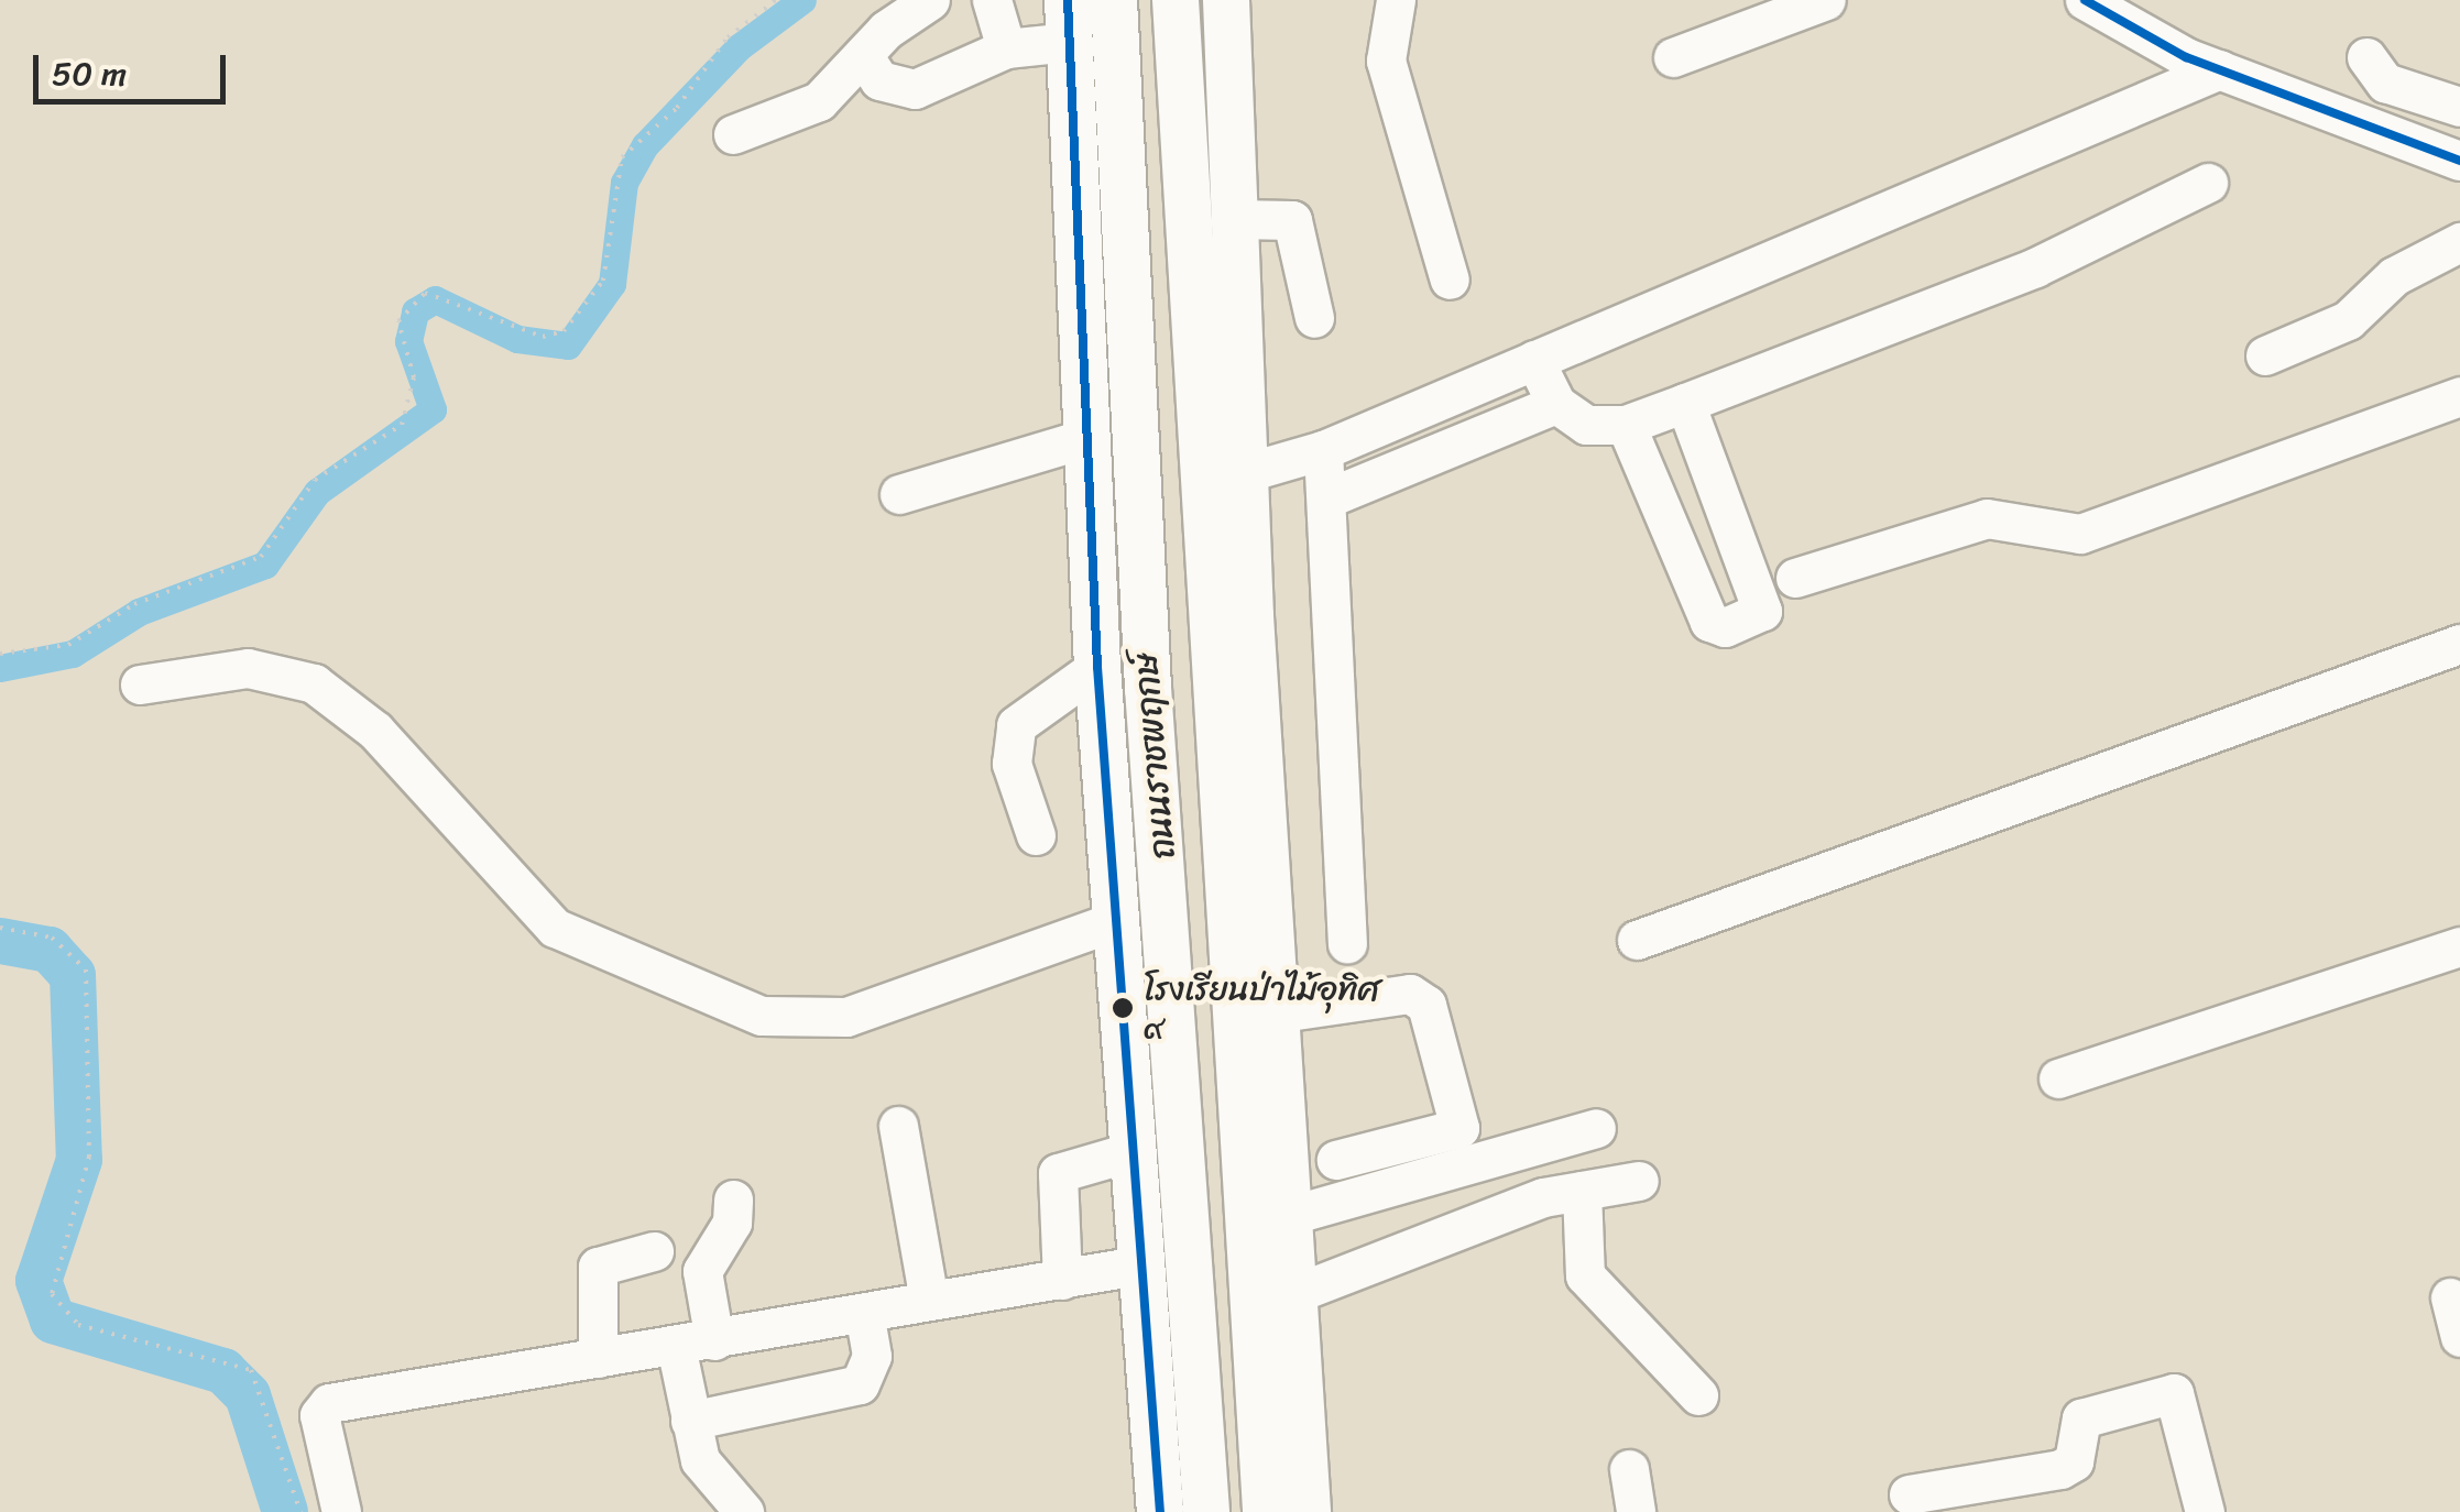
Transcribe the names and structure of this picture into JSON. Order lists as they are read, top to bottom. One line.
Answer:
{"streets":{"main road":["ถนนราชพฤกษ์"]},"places":["โรงเรียนป่าไม้อุทิศ ๙"],"scale_bar":"50 m"}
